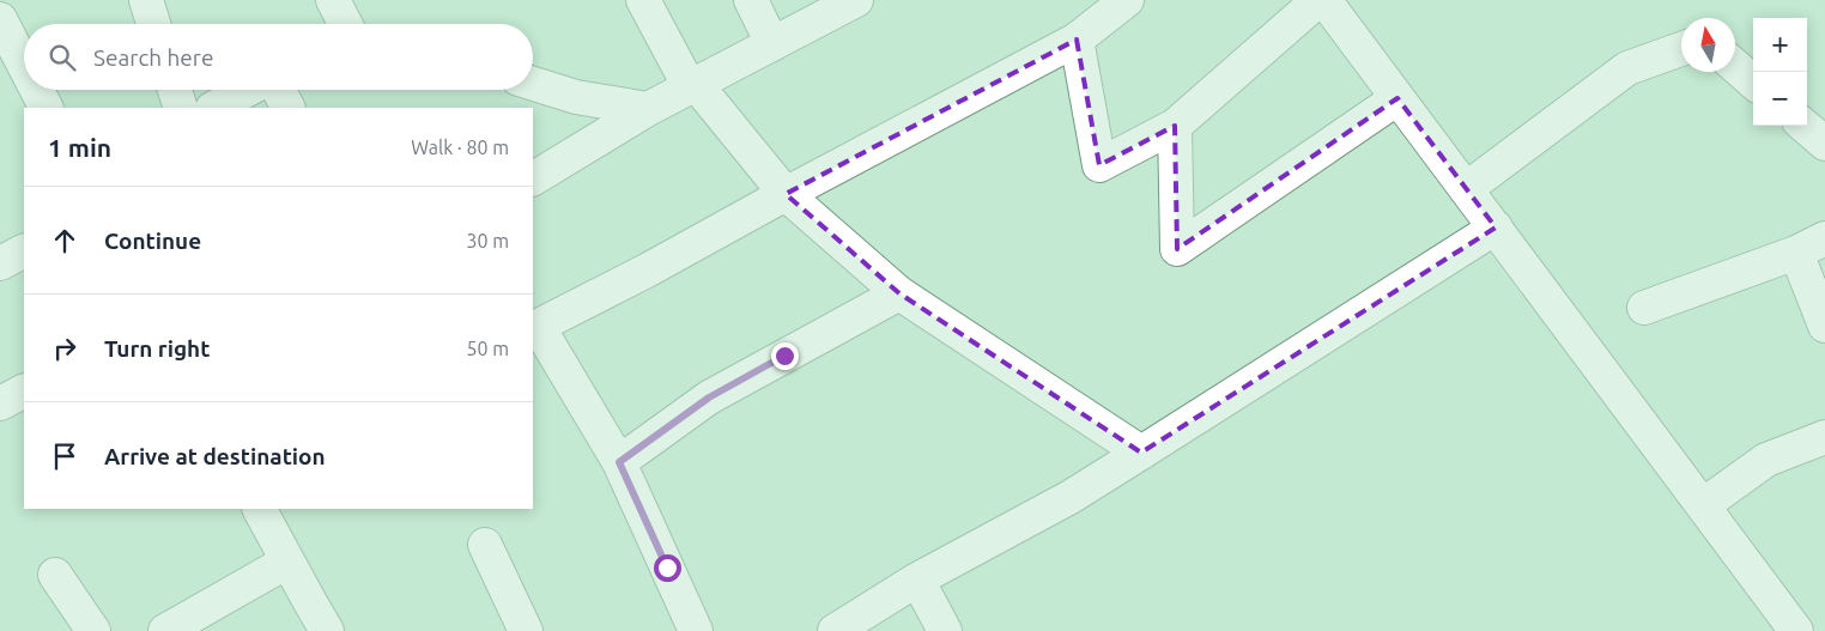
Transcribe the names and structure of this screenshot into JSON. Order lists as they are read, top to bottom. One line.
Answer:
{"north":"top","page":{"map_buttons":["+","−"],"search":"Search here","heading":["1 min","Walk · 80 m"],"list":[["Continue","30 m"],["Turn right","50 m"],"Arrive at destination"]}}
